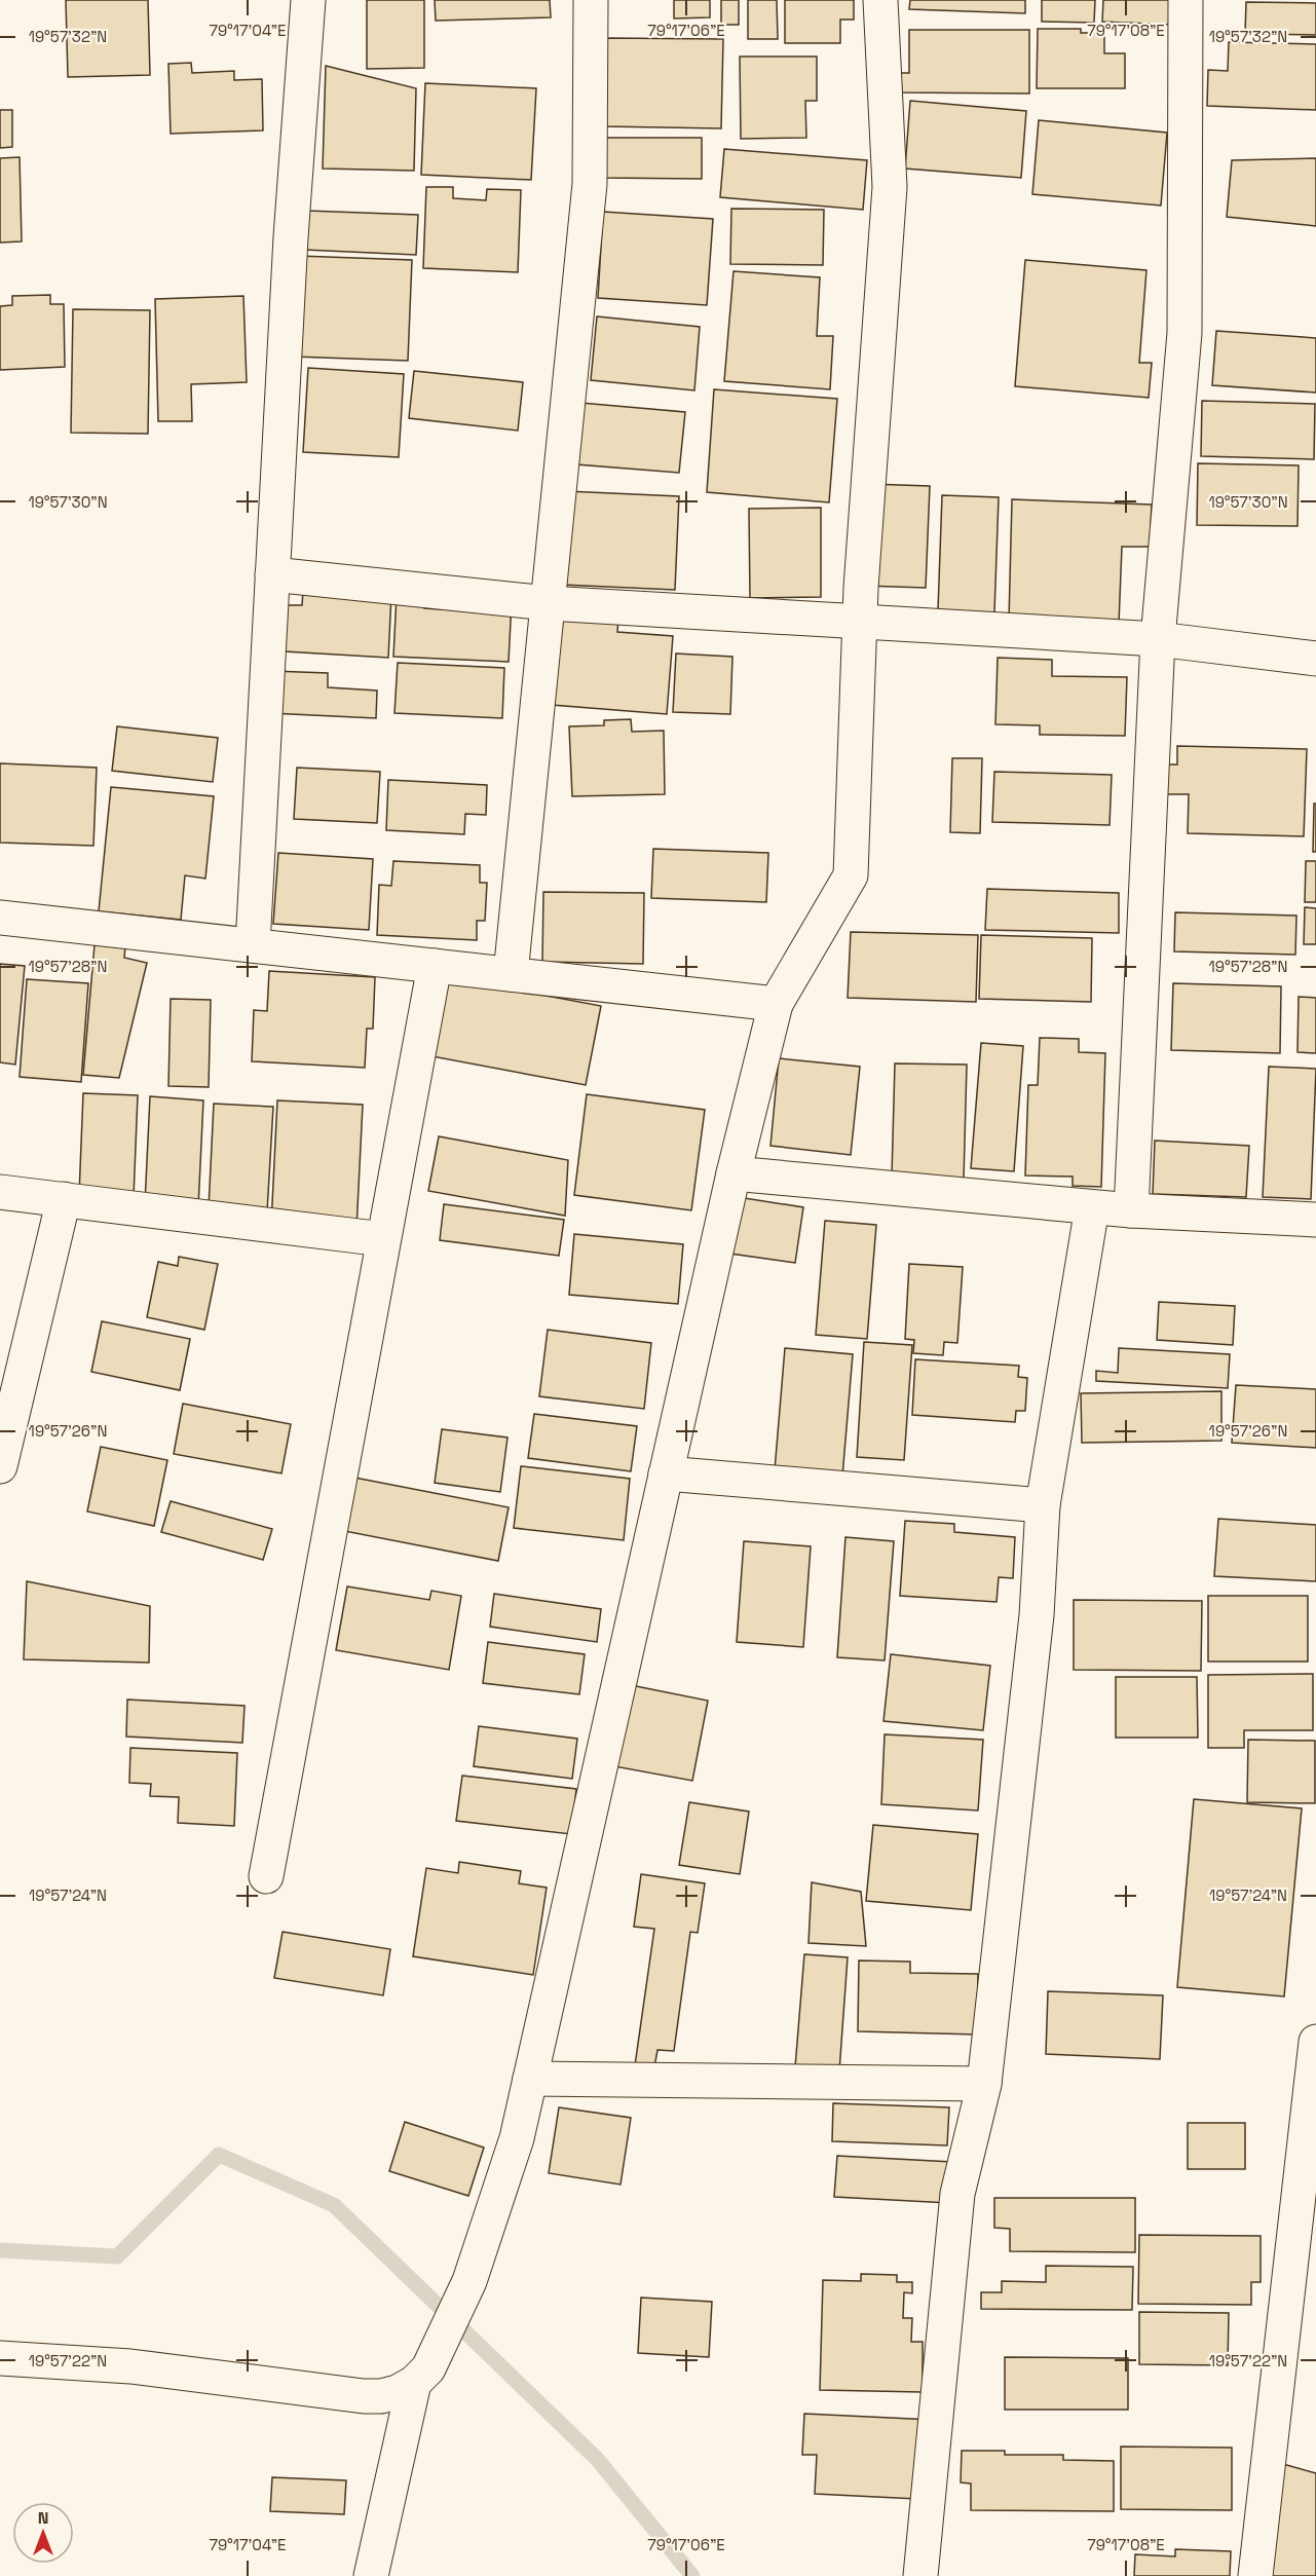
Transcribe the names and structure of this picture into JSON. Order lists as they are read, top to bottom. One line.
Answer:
{"north":"top","coordinates":["79°17'04\"E","79°17'06\"E","79°17'08\"E","19°57'32\"N","19°57'30\"N","19°57'28\"N","19°57'26\"N","19°57'24\"N","19°57'22\"N"]}
